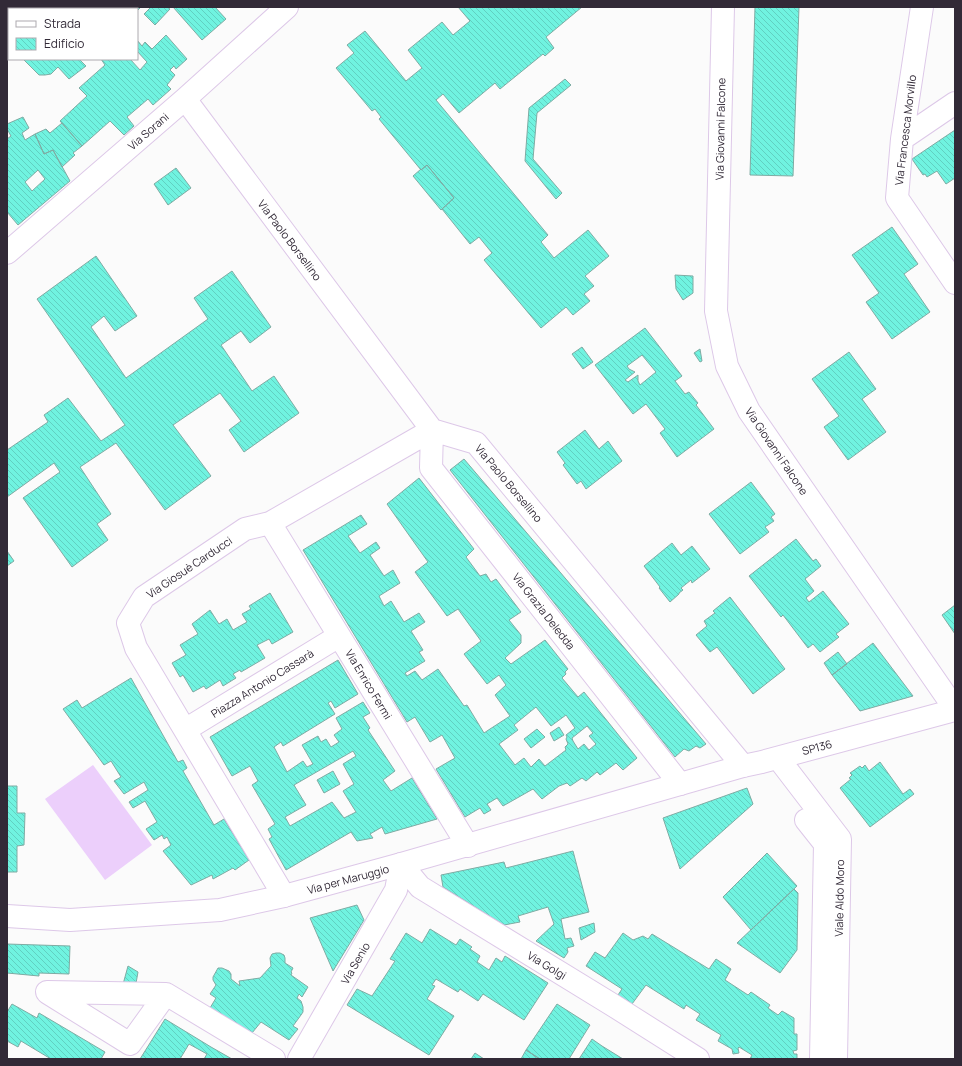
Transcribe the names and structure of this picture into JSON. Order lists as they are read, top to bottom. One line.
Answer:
{"streets":{"street":["Via Giovanni Falcone","Via Francesca Morvillo","Via Sorani","Via Paolo Borsellino","Via Giosuè Carducci","Via Grazia Deledda","Piazza Antonio Cassarà","Via Enrico Fermi","SP136","Via per Maruggio","Viale Aldo Moro","Via Senio","Via Golgi"]},"crossings":[["Via Giovanni Falcone","SP136"],["Via Sorani","Via Paolo Borsellino"],["Via Paolo Borsellino","Via Giosuè Carducci"],["Via Paolo Borsellino","Via Grazia Deledda"],["Via Paolo Borsellino","SP136"],["Via Paolo Borsellino","Viale Aldo Moro"],["Via Giosuè Carducci","Via Grazia Deledda"],["Via Giosuè Carducci","Piazza Antonio Cassarà"],["Via Giosuè Carducci","Via Enrico Fermi"],["Via Giosuè Carducci","Via per Maruggio"],["Via Grazia Deledda","SP136"],["Via Grazia Deledda","Via per Maruggio"],["Piazza Antonio Cassarà","Via Enrico Fermi"],["Via Enrico Fermi","Via per Maruggio"],["SP136","Via per Maruggio"],["SP136","Viale Aldo Moro"],["Via per Maruggio","Via Senio"],["Via per Maruggio","Via Golgi"],["Via Senio","Via Golgi"]],"legend":["Strada","Edificio"]}
